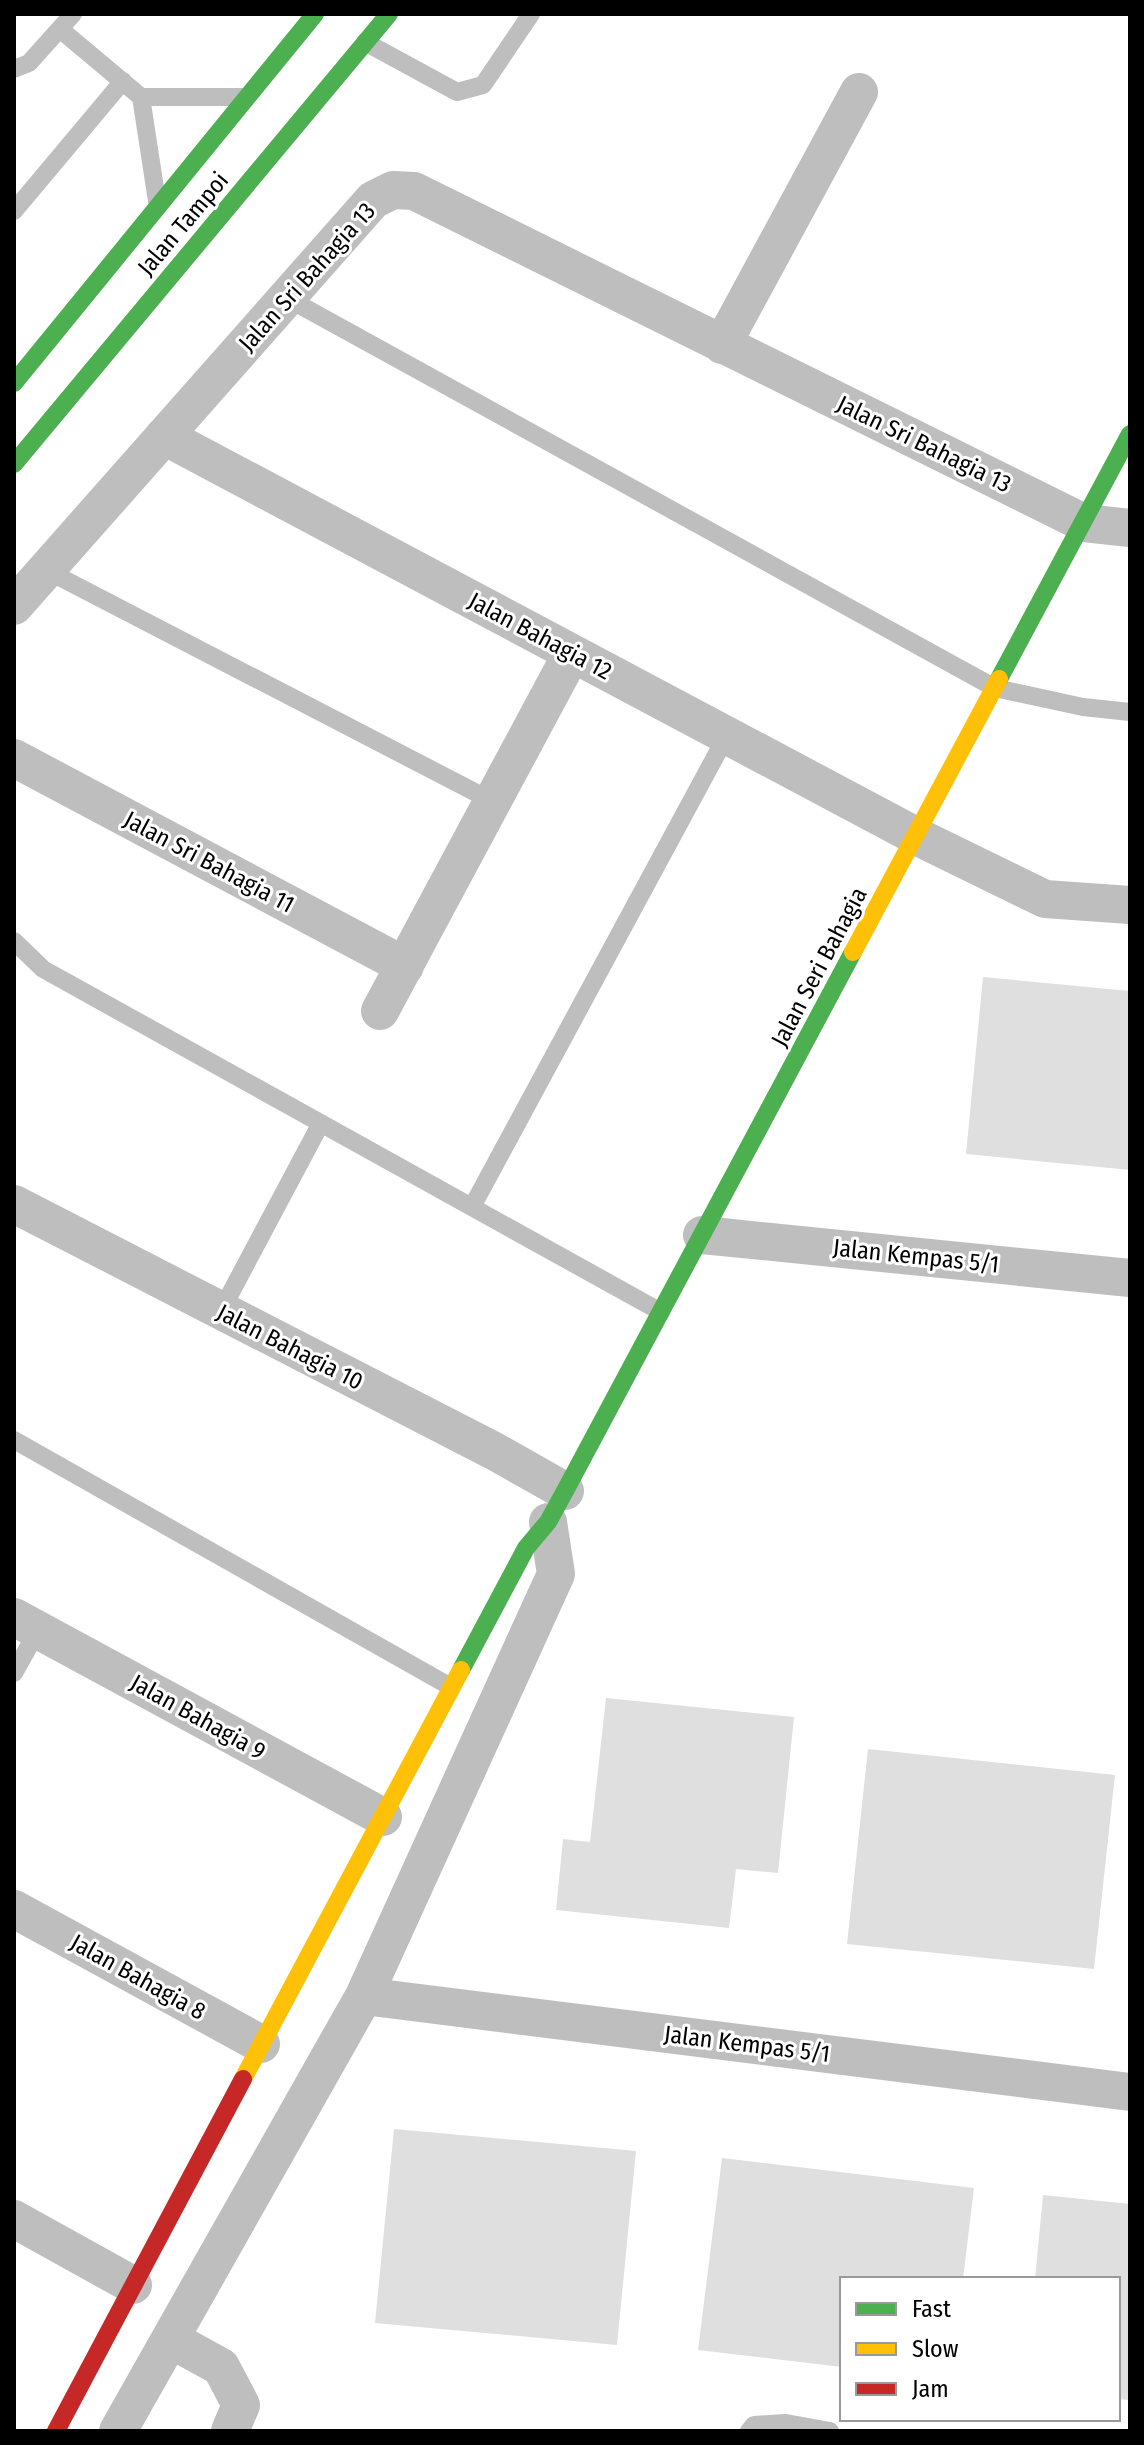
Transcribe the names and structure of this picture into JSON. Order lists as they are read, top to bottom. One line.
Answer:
{"streets":{"street":["Jalan Tampoi","Jalan Sri Bahagia 13","Jalan Bahagia 12","Jalan Sri Bahagia 11","Jalan Seri Bahagia","Jalan Kempas 5/1","Jalan Bahagia 10","Jalan Bahagia 9","Jalan Bahagia 8"]},"crossings":[["Jalan Sri Bahagia 13","Jalan Bahagia 12"],["Jalan Sri Bahagia 13","Jalan Seri Bahagia"],["Jalan Bahagia 12","Jalan Seri Bahagia"],["Jalan Seri Bahagia","Jalan Kempas 5/1"],["Jalan Seri Bahagia","Jalan Bahagia 10"],["Jalan Seri Bahagia","Jalan Bahagia 9"],["Jalan Seri Bahagia","Jalan Bahagia 8"]],"legend":["Fast","Slow","Jam"]}
